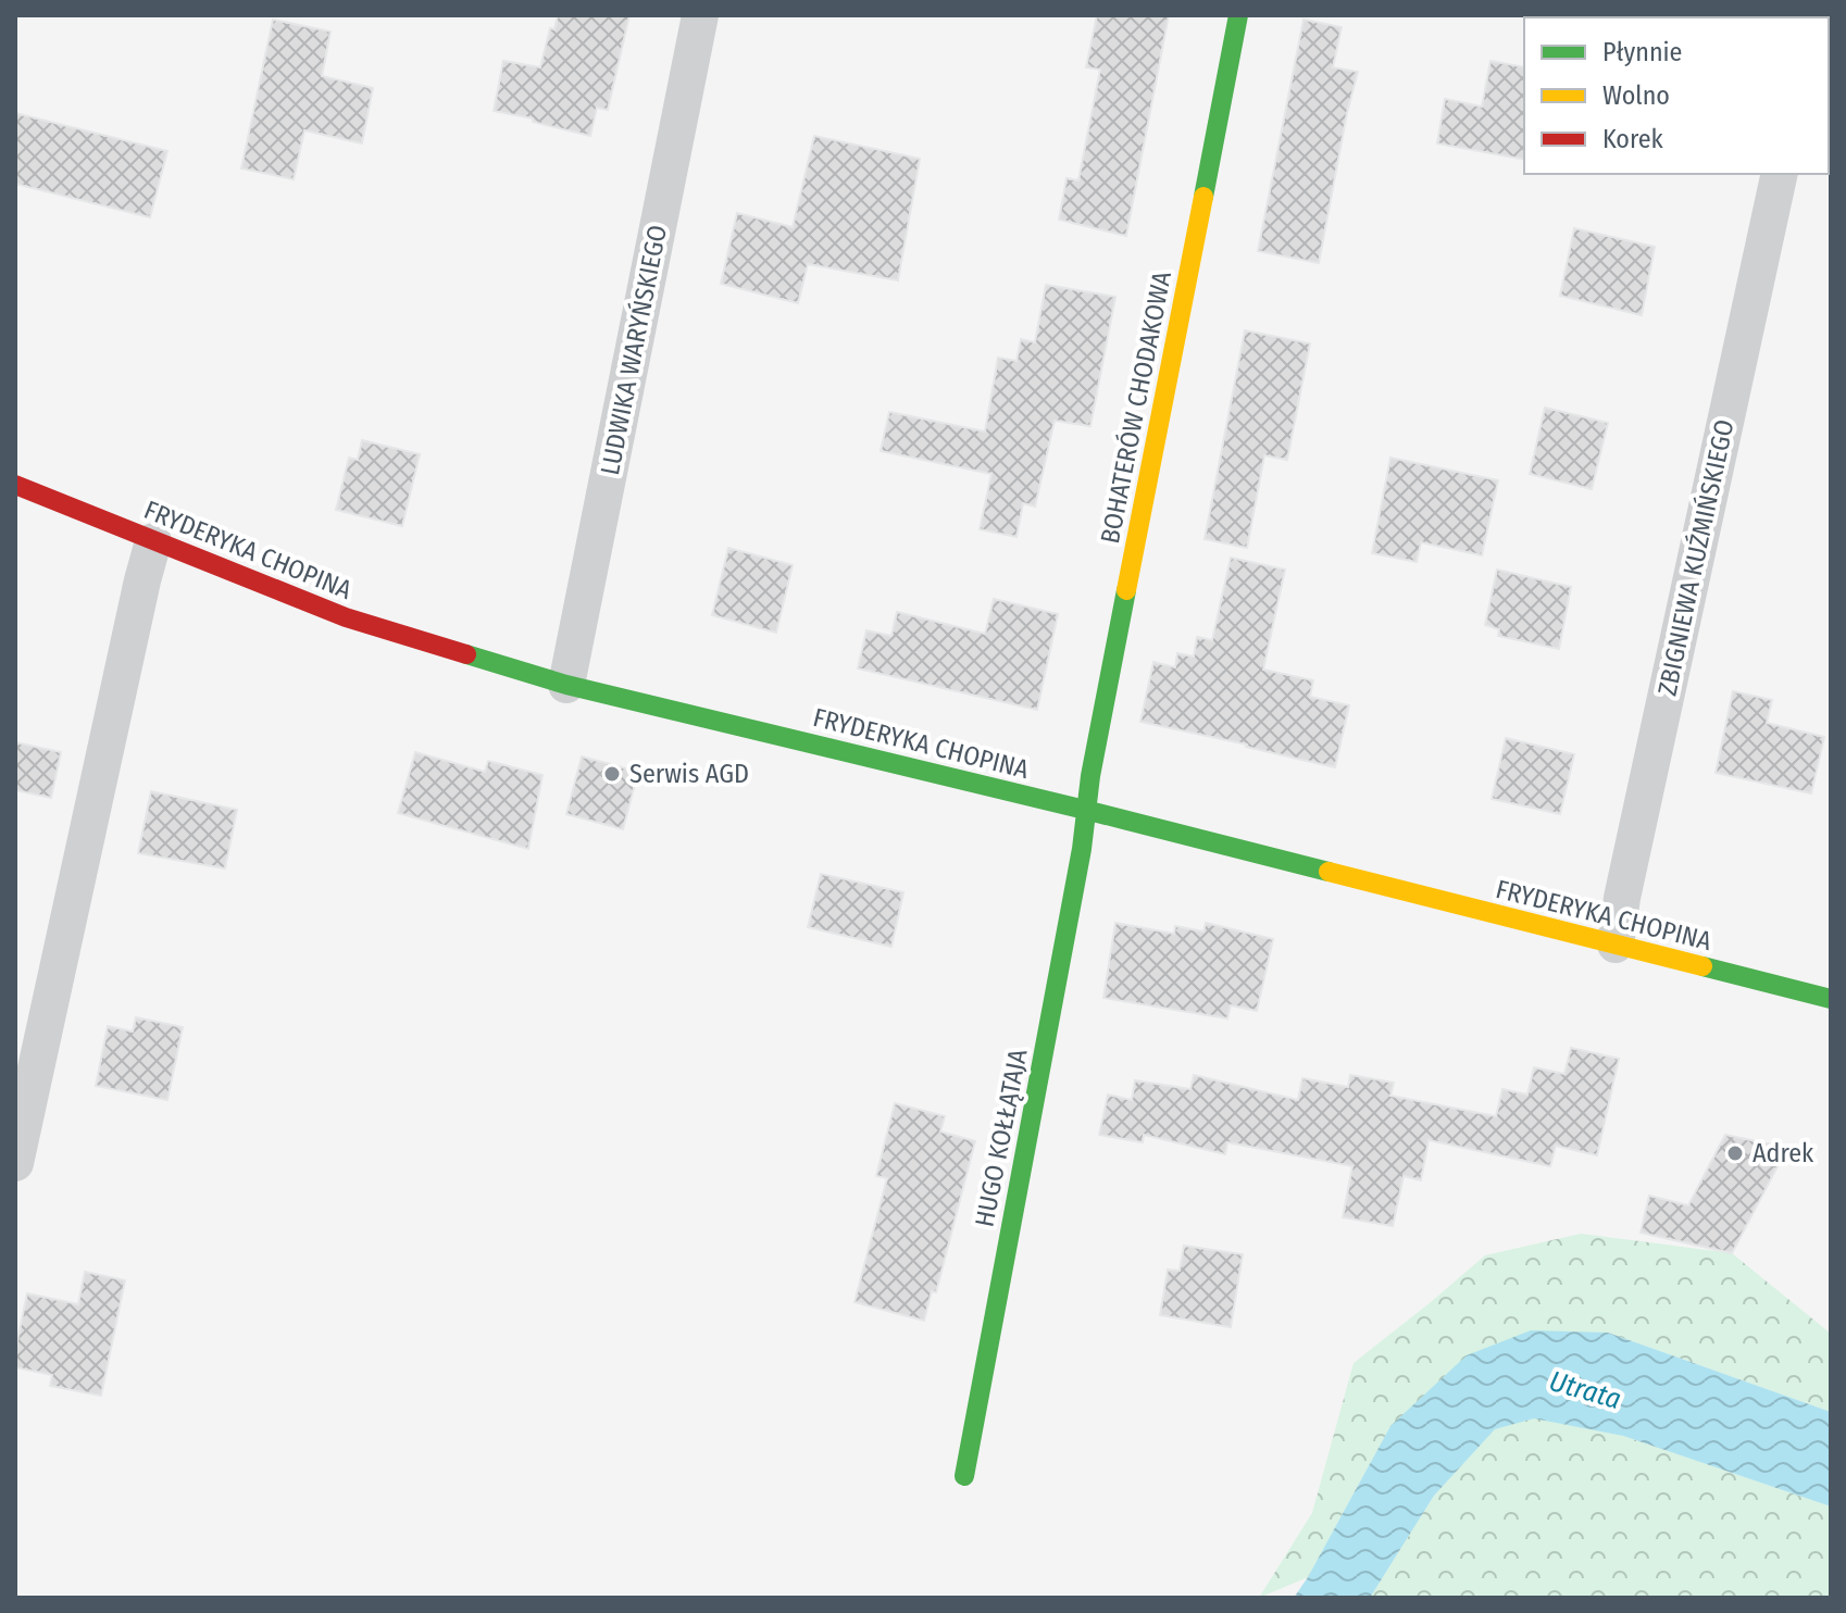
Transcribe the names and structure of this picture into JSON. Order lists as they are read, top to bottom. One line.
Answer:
{"streets":{"main road":["BOHATERÓW CHODAKOWA","FRYDERYKA CHOPINA","HUGO KOŁŁĄTAJA"],"street":["LUDWIKA WARYŃSKIEGO","ZBIGNIEWA KUŹMIŃSKIEGO"]},"crossings":[["LUDWIKA WARYŃSKIEGO","FRYDERYKA CHOPINA"],["BOHATERÓW CHODAKOWA","FRYDERYKA CHOPINA"],["BOHATERÓW CHODAKOWA","HUGO KOŁŁĄTAJA"],["FRYDERYKA CHOPINA","ZBIGNIEWA KUŹMIŃSKIEGO"],["FRYDERYKA CHOPINA","HUGO KOŁŁĄTAJA"]],"water":["Utrata"],"places":["Serwis AGD","Adrek"],"legend":["Płynnie","Wolno","Korek"]}
